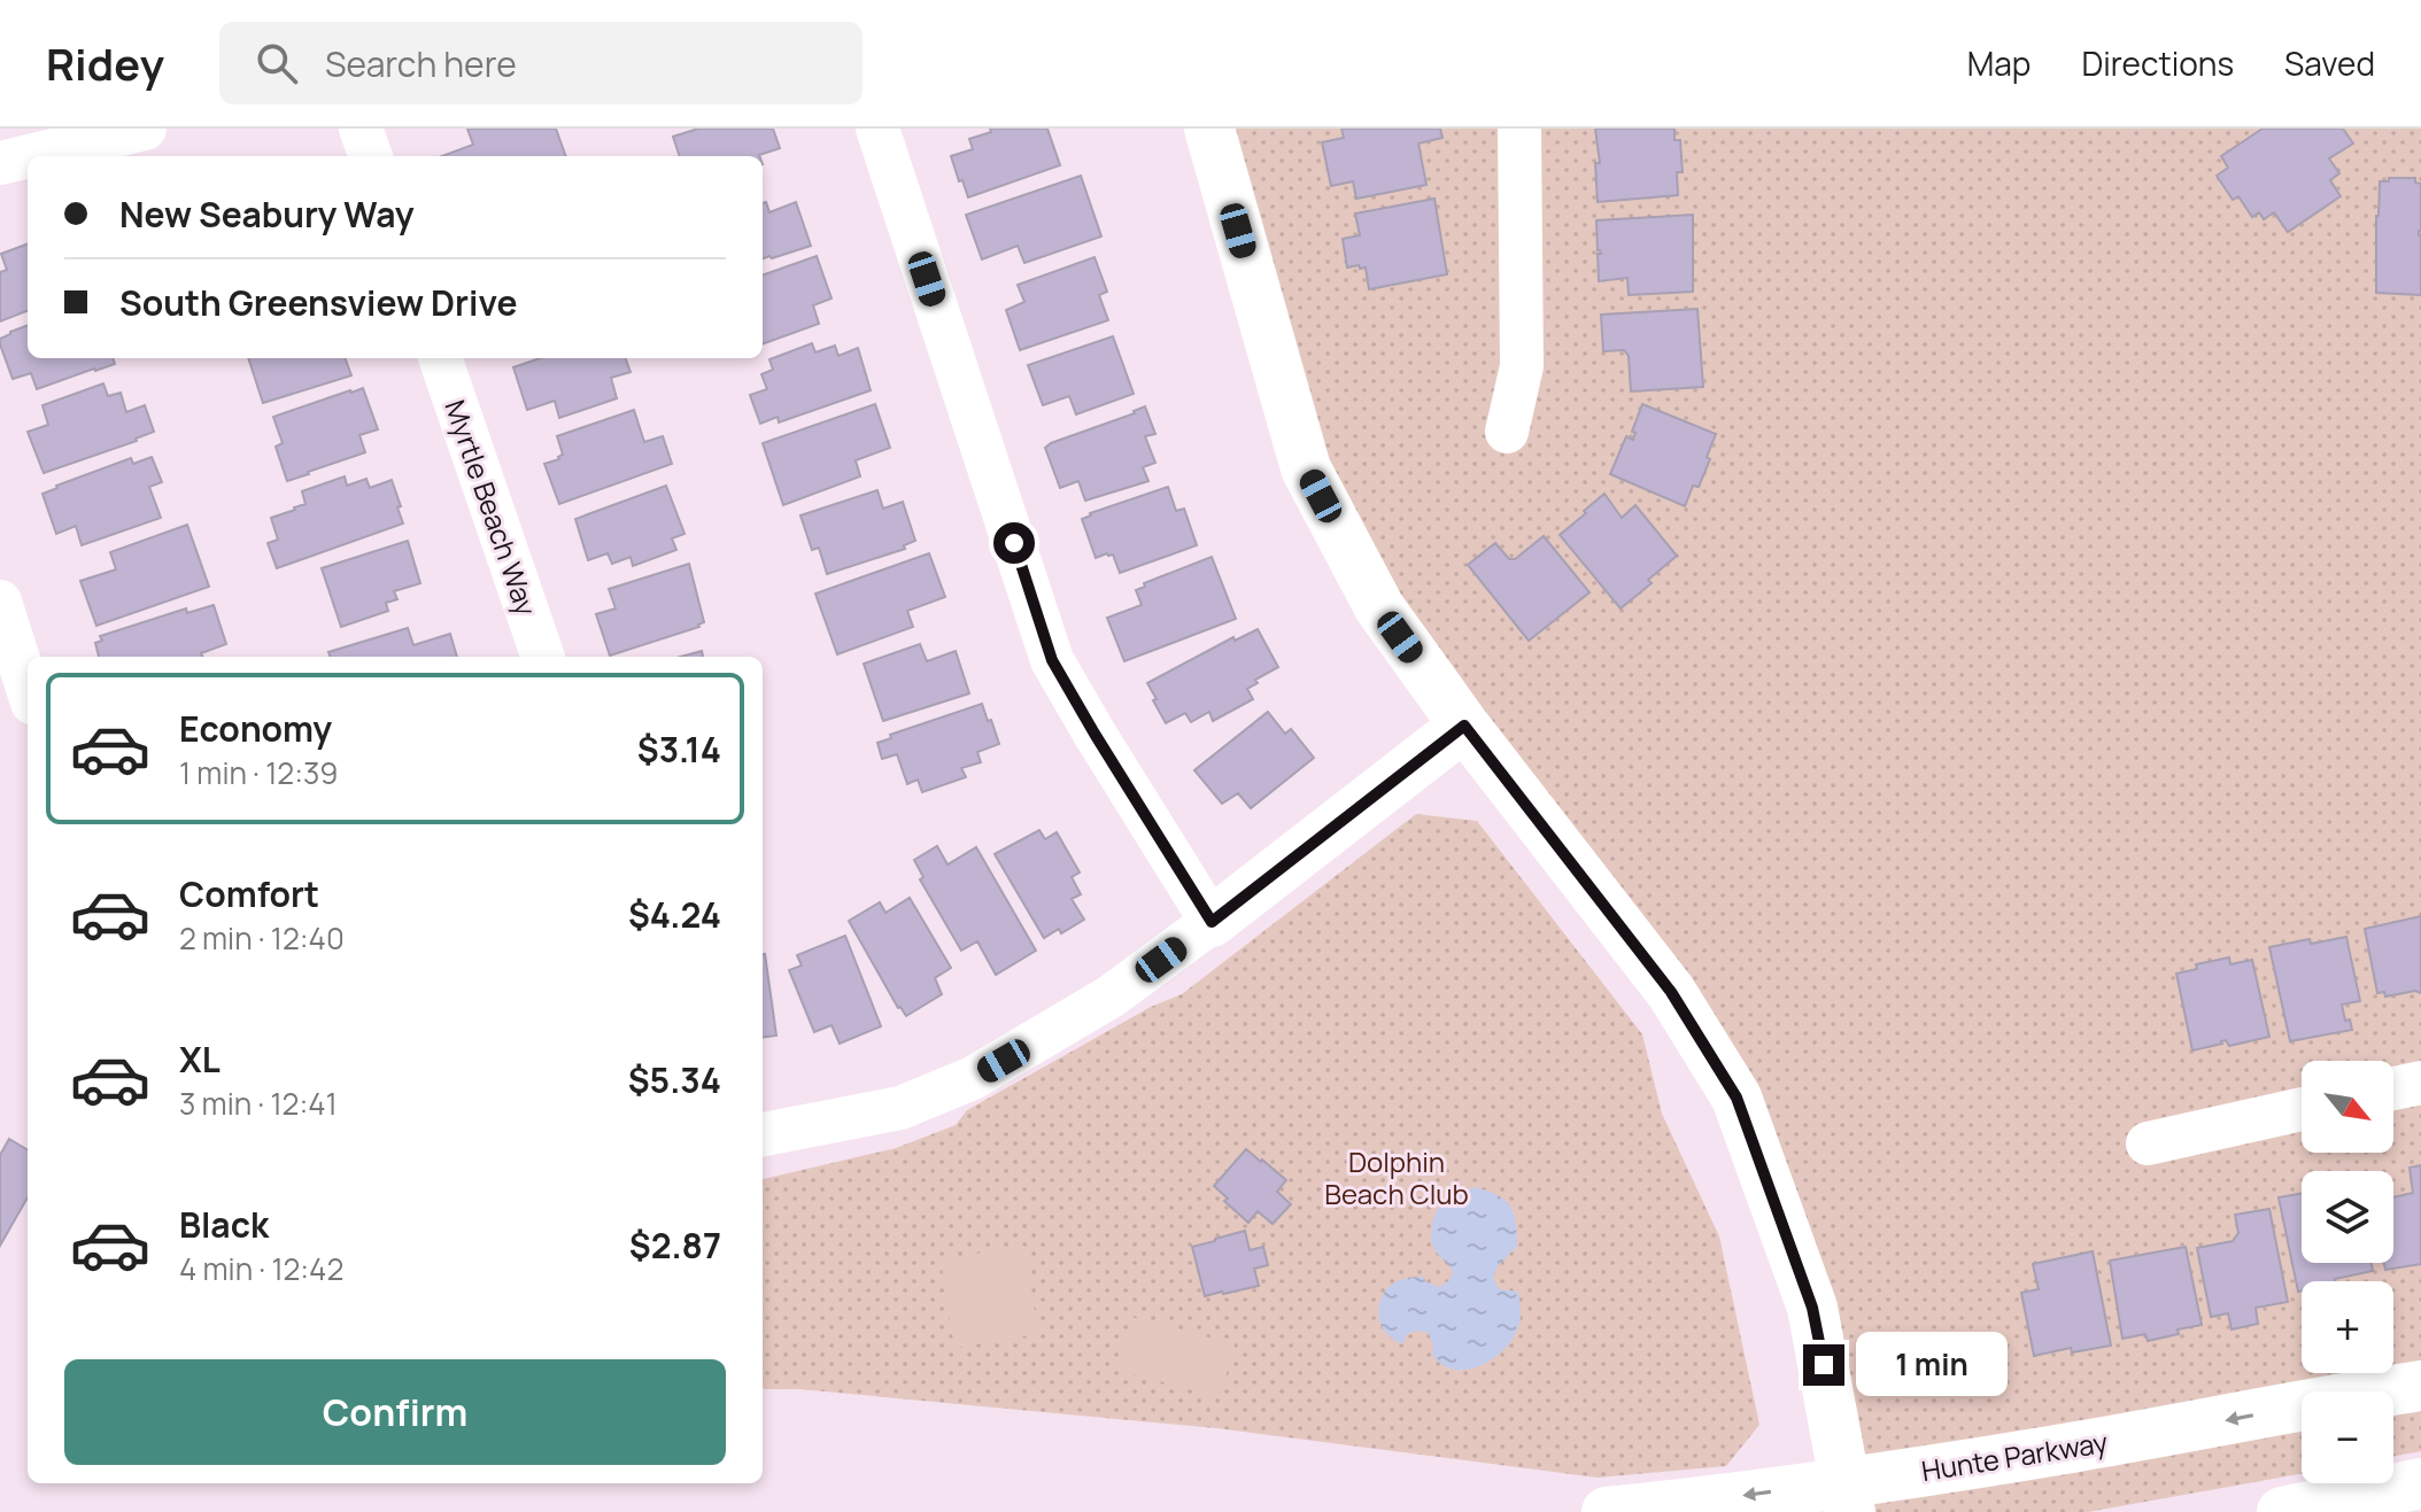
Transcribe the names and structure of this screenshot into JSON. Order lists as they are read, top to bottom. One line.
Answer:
{"streets":{"street":["Myrtle Beach Way","Hunte Parkway"]},"parks":["Dolphin Beach Club"],"north":"bottom right","page":{"header":"Ridey","search":"Search here","nav":["Map","Directions","Saved"],"banner":["New Seabury Way","South Greensview Drive"],"list":[{"name":"Economy","note":"1 min · 12:39","value":"$3.14"},{"name":"Comfort","note":"2 min · 12:40","value":"$4.24"},{"name":"XL","note":"3 min · 12:41","value":"$5.34"},{"name":"Black","note":"4 min · 12:42","value":"$2.87"}],"map_buttons":["+","−"],"bubble":"1 min","buttons":"Confirm"}}
